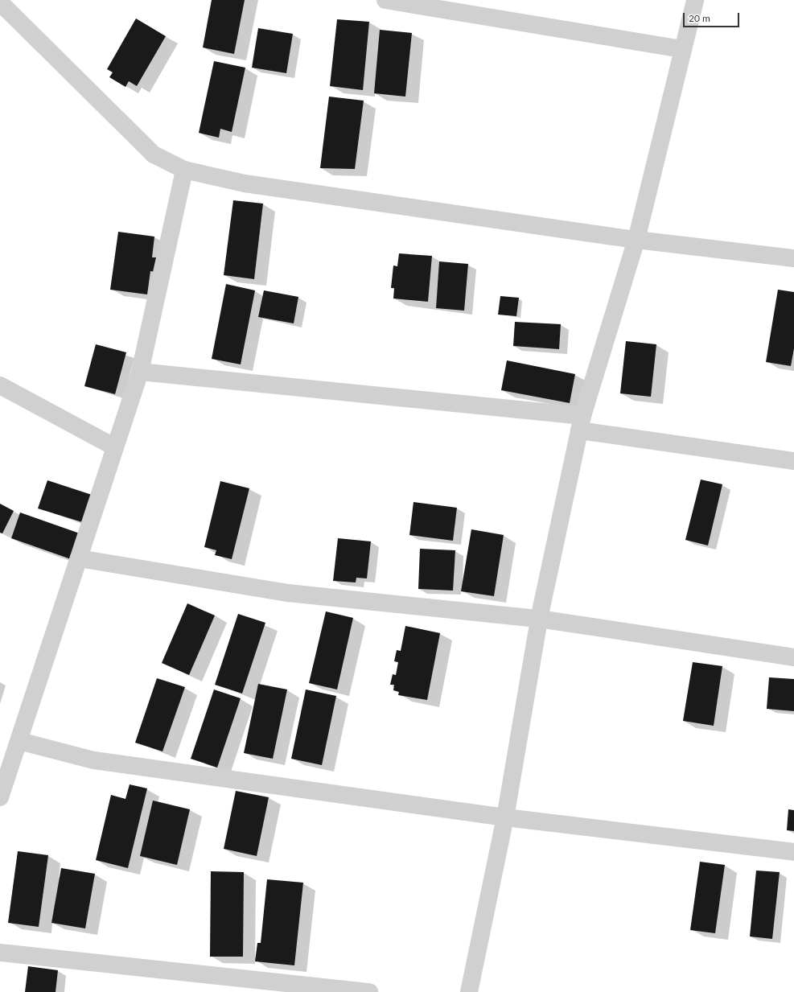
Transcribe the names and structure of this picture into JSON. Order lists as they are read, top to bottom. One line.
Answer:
{"scale_bar":"20 m"}
